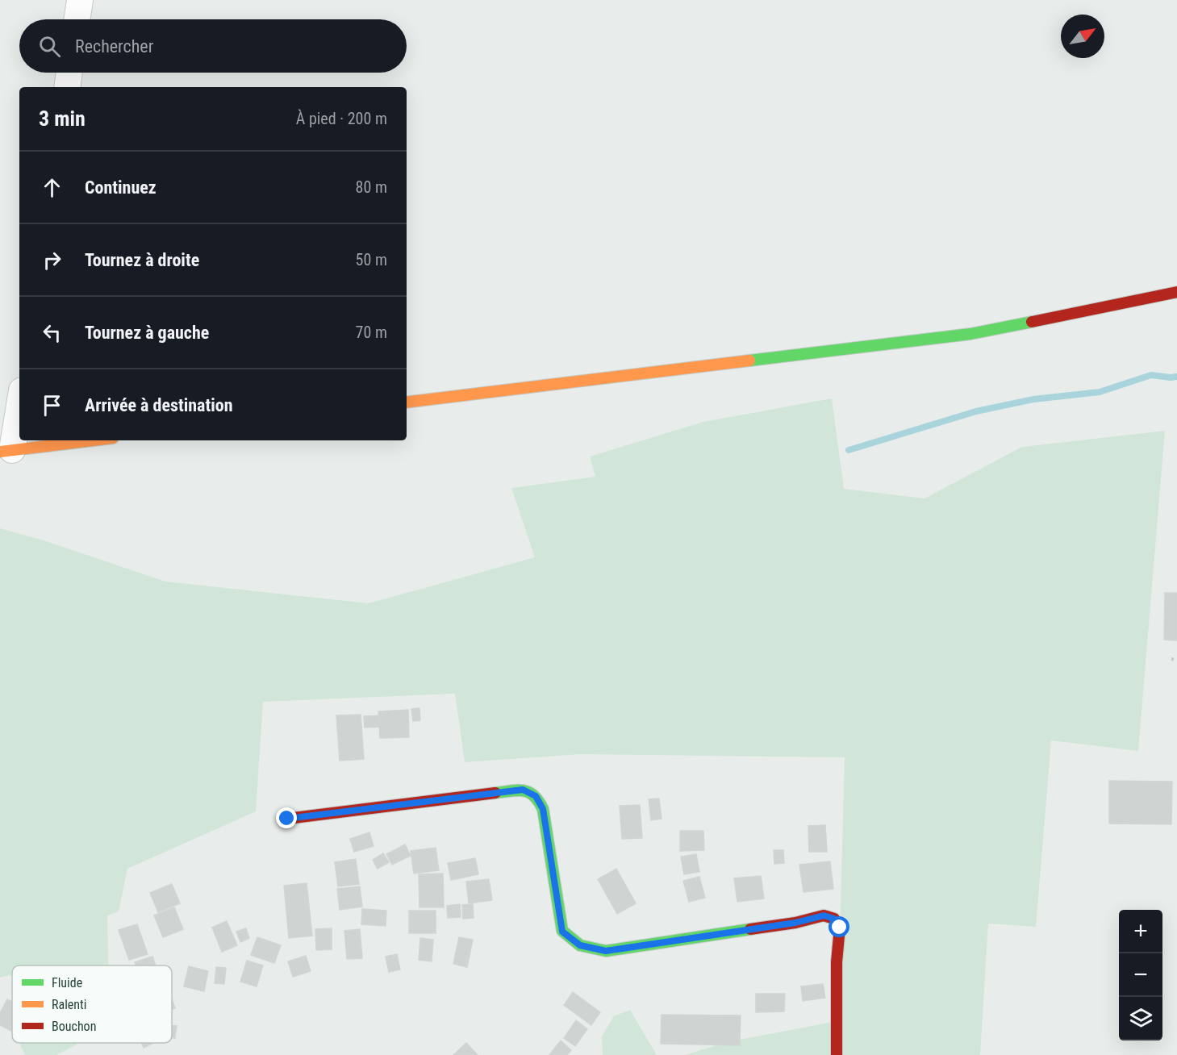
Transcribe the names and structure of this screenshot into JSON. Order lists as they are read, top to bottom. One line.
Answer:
{"legend":["Fluide","Ralenti","Bouchon"],"north":"top right","page":{"search":"Rechercher","heading":["3 min","À pied · 200 m"],"list":[["Continuez","80 m"],["Tournez à droite","50 m"],["Tournez à gauche","70 m"],"Arrivée à destination"],"map_buttons":["+","−"]}}
